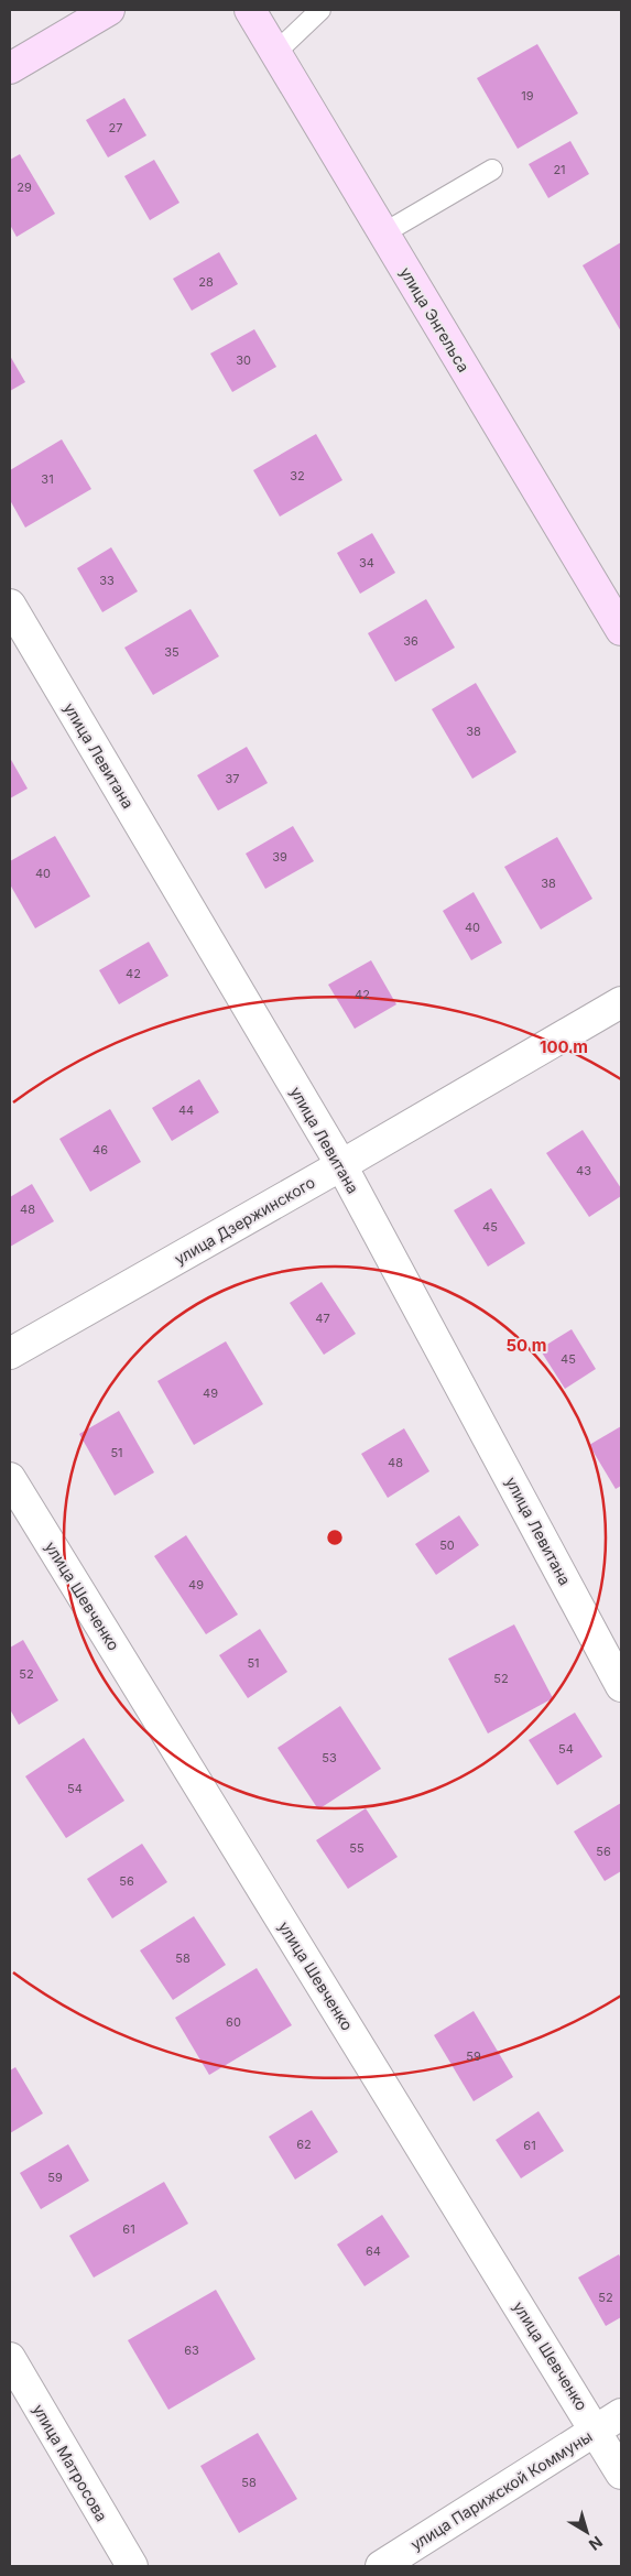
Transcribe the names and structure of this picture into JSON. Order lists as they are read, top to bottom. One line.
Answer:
{"streets":{"street":["улица Энгельса","улица Левитана","улица Дзержинского","улица Шевченко","улица Матросова","улица Парижской Коммуны"]},"crossings":[["улица Левитана","улица Дзержинского"],["улица Шевченко","улица Парижской Коммуны"]],"house_numbers":["19","27","21","29","28","30","32","31","34","33","36","35","38","37","39","40","38","40","42","42","44","46","43","48","45","47","45","49","51","48","50","49","51","52","52","54","53","54","55","56","56","58","60","59","62","61","59","61","64","52","63","58"],"north":"bottom right","rings":["100 m","50 m"]}
